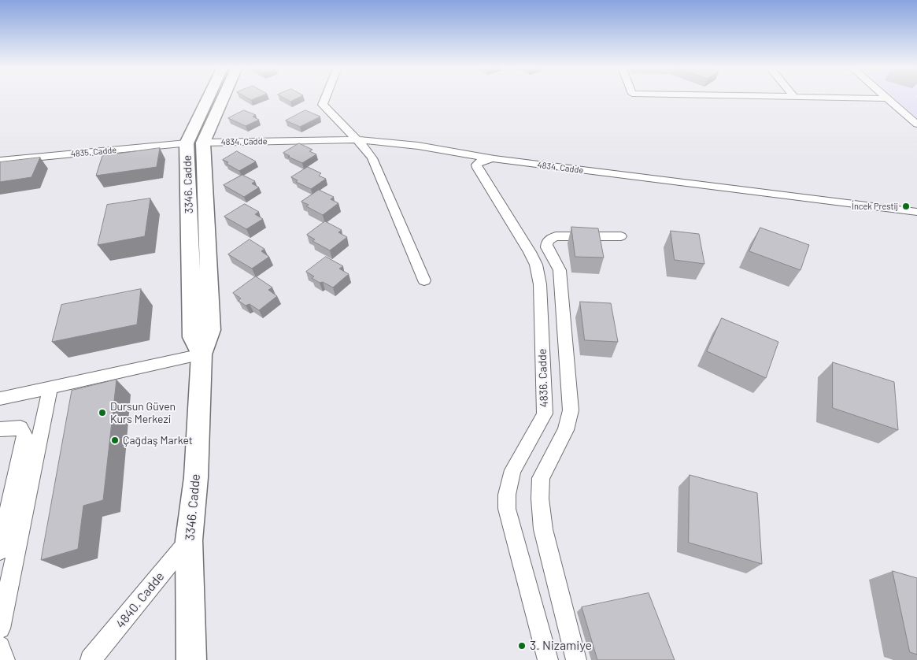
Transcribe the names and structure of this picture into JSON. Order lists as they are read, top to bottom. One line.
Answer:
{"streets":{"street":["4834. Cadde","4835. Cadde","3346. Cadde","4836. Cadde","4840. Cadde"]},"crossings":[["4834. Cadde","4835. Cadde"],["4834. Cadde","3346. Cadde"],["4834. Cadde","4836. Cadde"],["4835. Cadde","3346. Cadde"],["3346. Cadde","4840. Cadde"]],"places":["İncek Prestij","Dursun Güven Kurs Merkezi","Çağdaş Market","3. Nizamiye"]}
